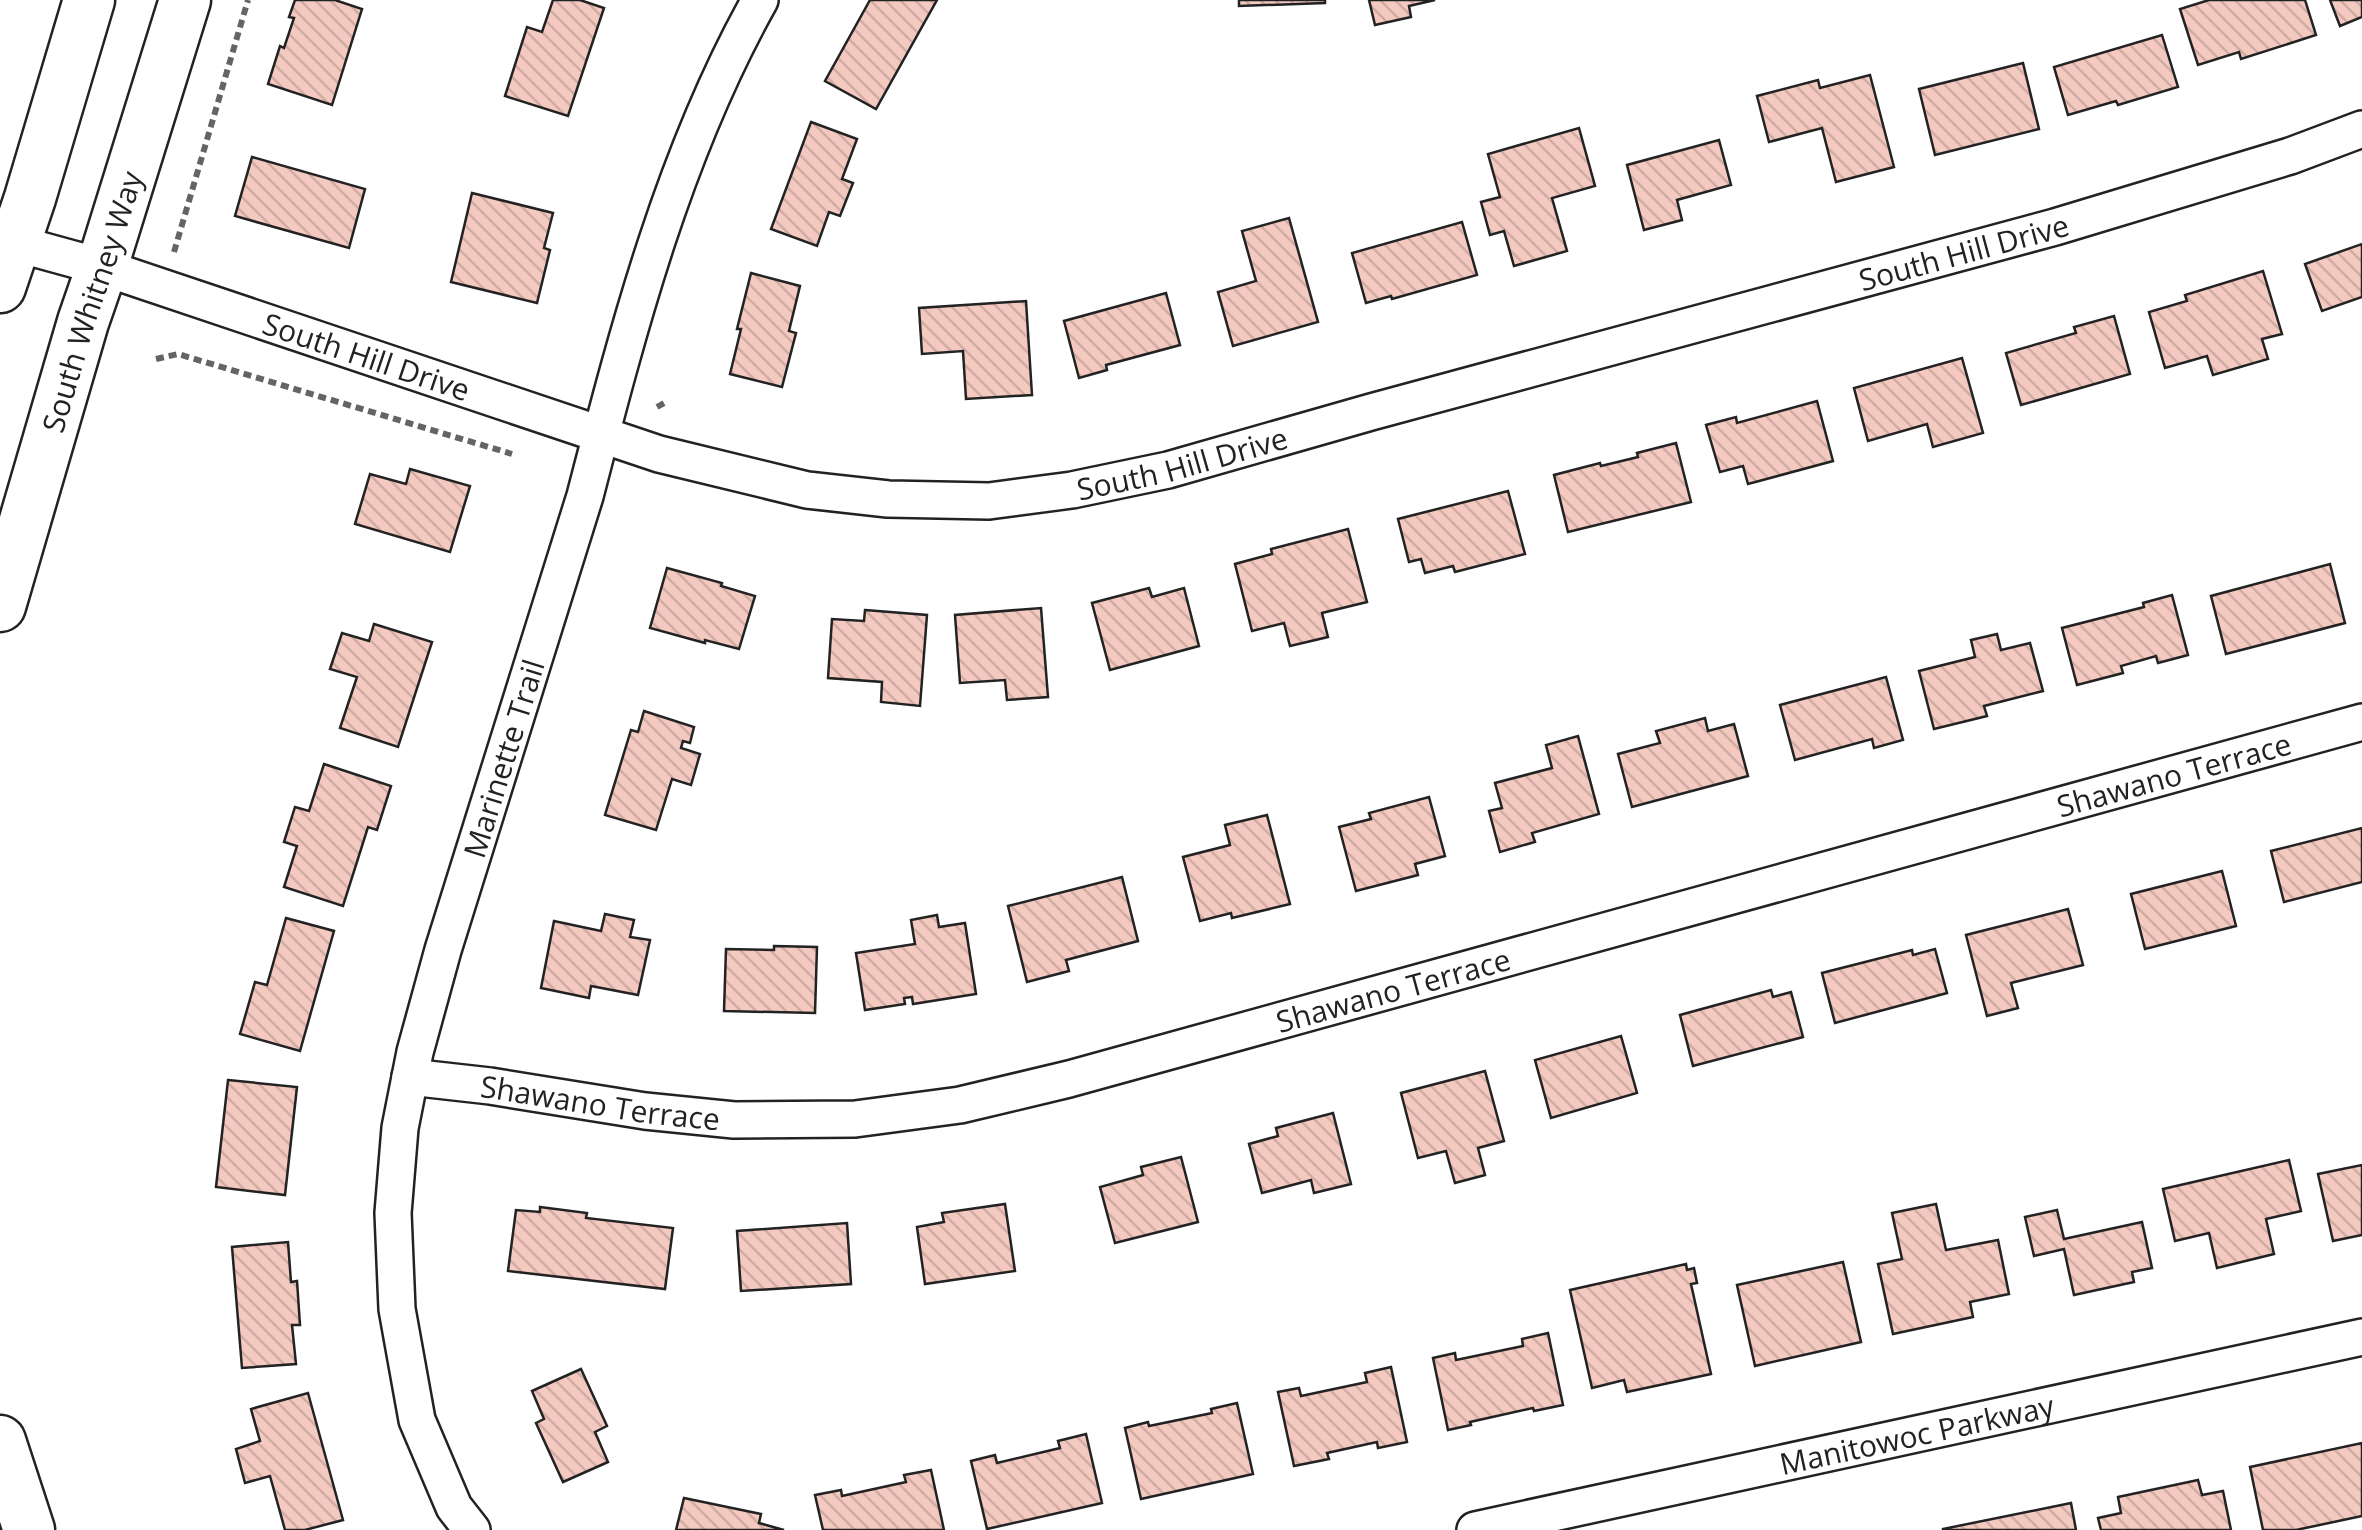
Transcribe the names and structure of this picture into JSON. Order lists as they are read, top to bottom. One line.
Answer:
{"streets":{"main road":["South Whitney Way"],"street":["South Hill Drive","Marinette Trail","Shawano Terrace","Manitowoc Parkway"]},"crossings":[["South Hill Drive","South Whitney Way"],["South Hill Drive","Marinette Trail"],["Marinette Trail","Shawano Terrace"]]}
